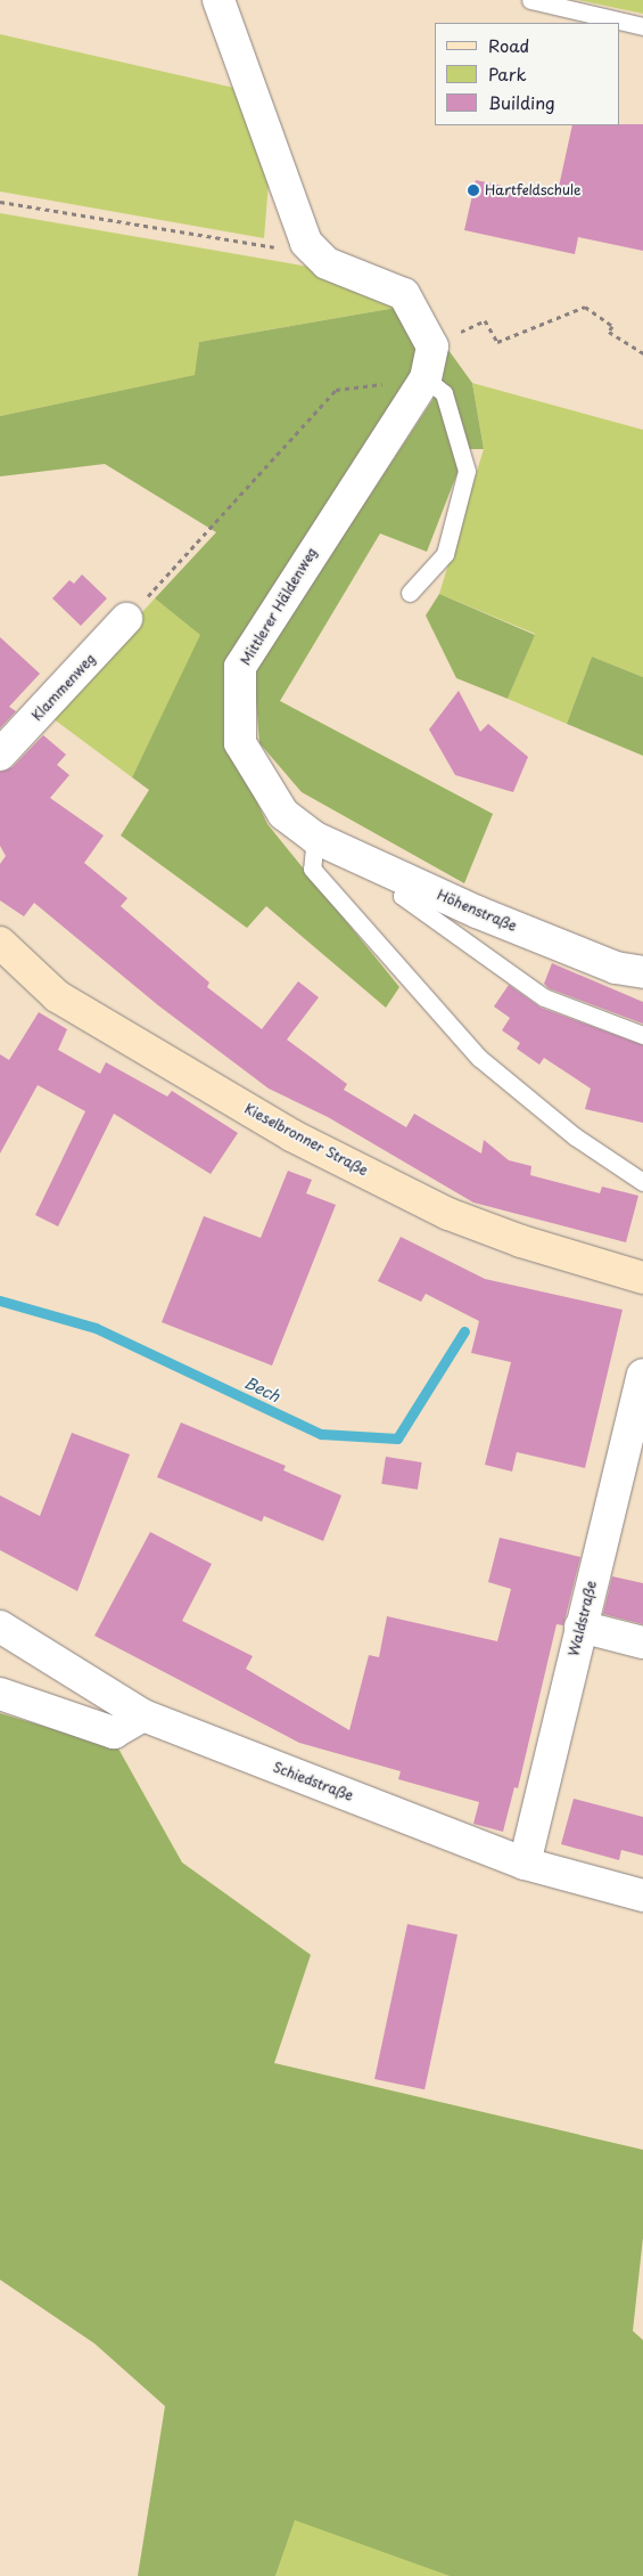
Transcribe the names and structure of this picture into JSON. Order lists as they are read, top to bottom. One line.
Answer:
{"streets":{"main road":["Kieselbronner Straße"],"street":["Mittlerer Häldenweg","Klammenweg","Höhenstraße","Waldstraße","Schiedstraße"]},"crossings":[["Mittlerer Häldenweg","Höhenstraße"],["Waldstraße","Schiedstraße"]],"water":["Bech"],"places":["Hartfeldschule"],"legend":["Road","Park","Building"]}
